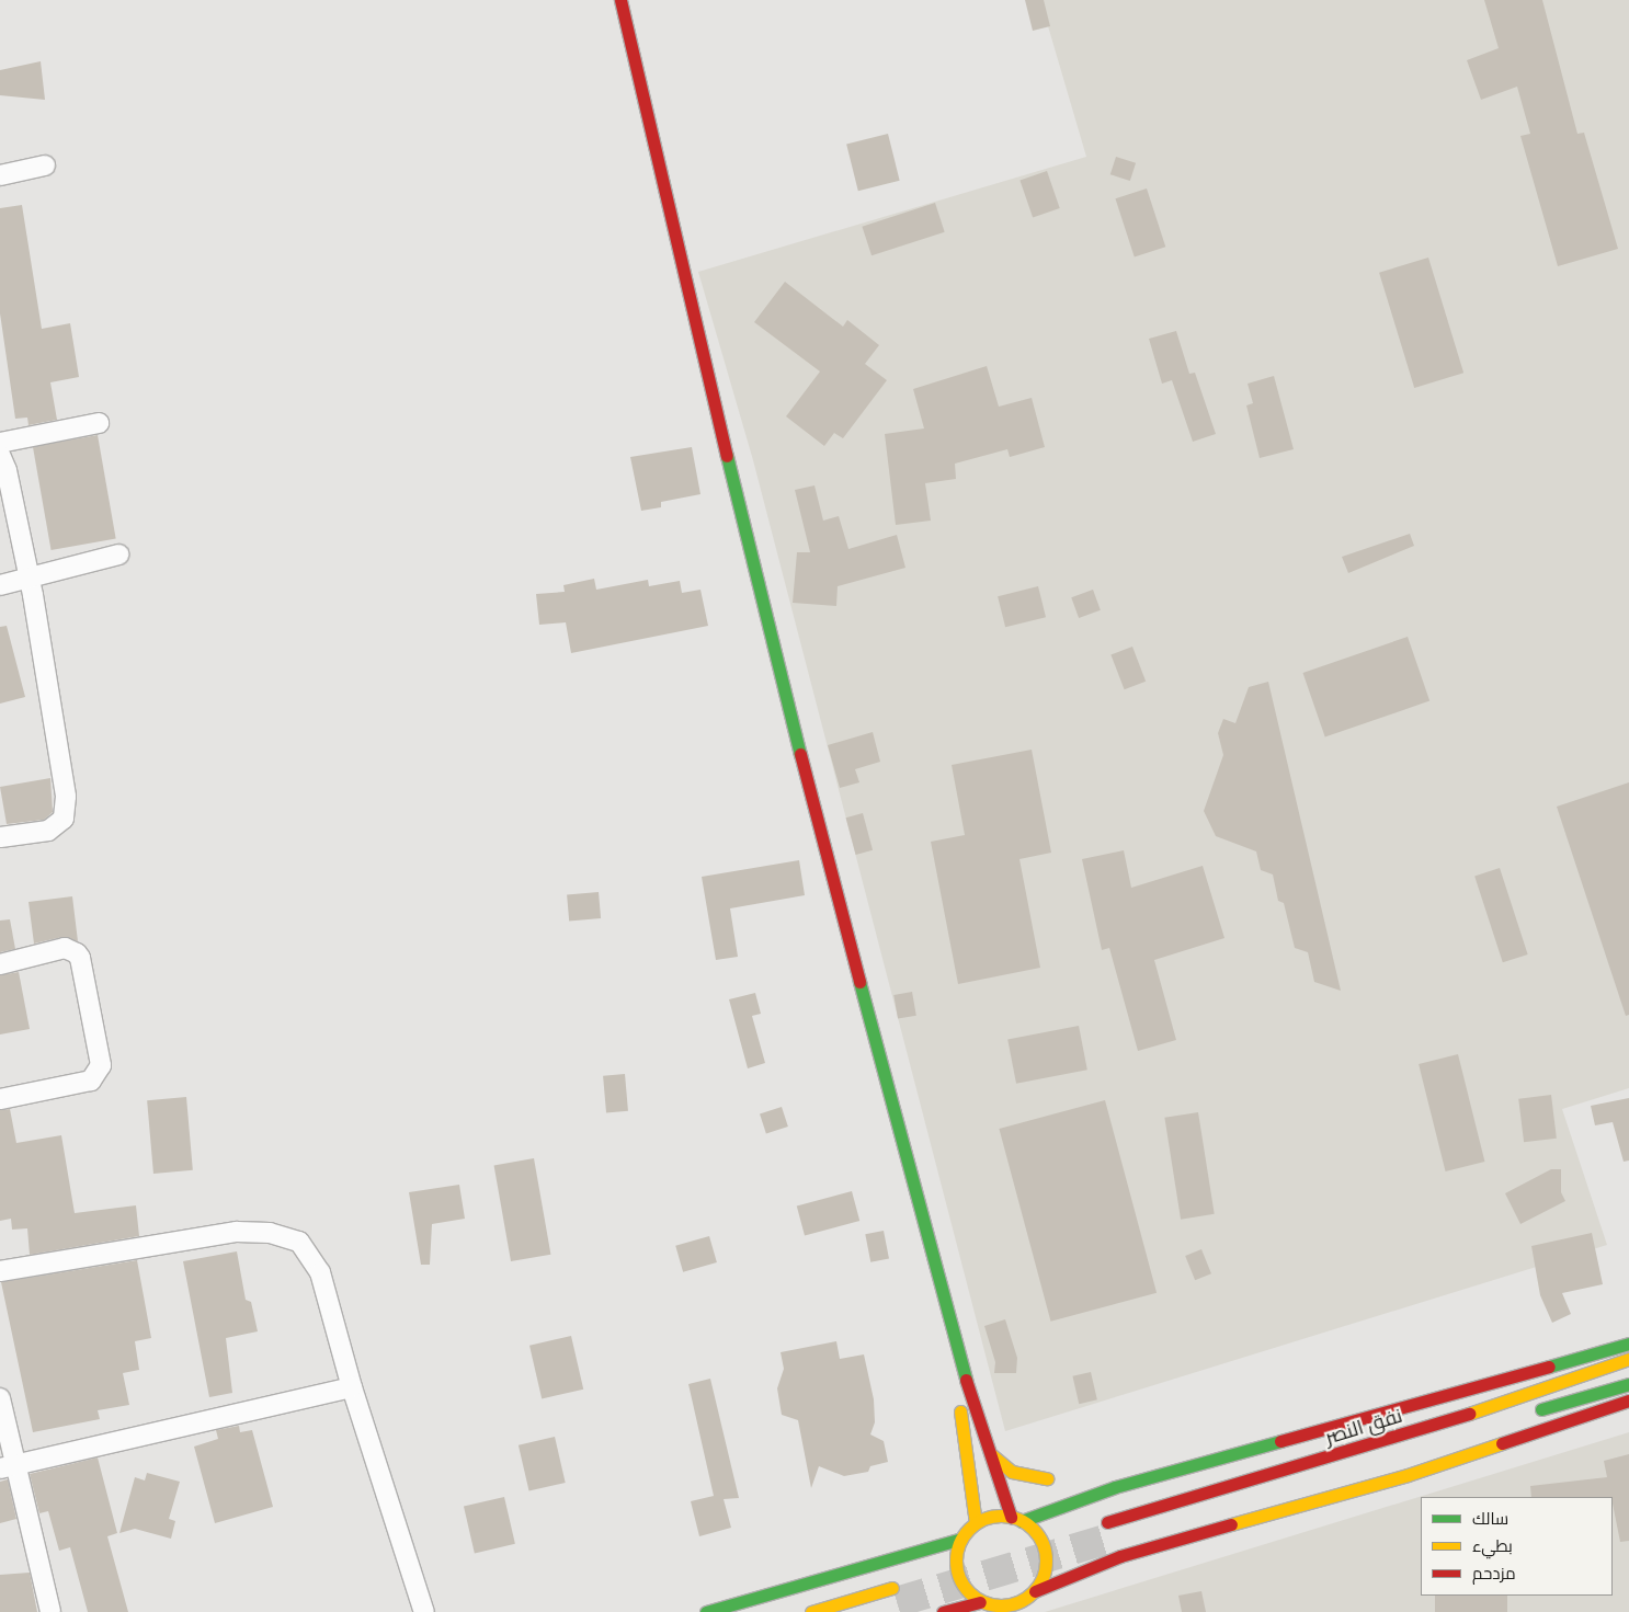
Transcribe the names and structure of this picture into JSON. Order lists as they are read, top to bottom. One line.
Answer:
{"streets":{"main road":["نفق النصر"]},"legend":["سالك","بطيء","مزدحم"]}
